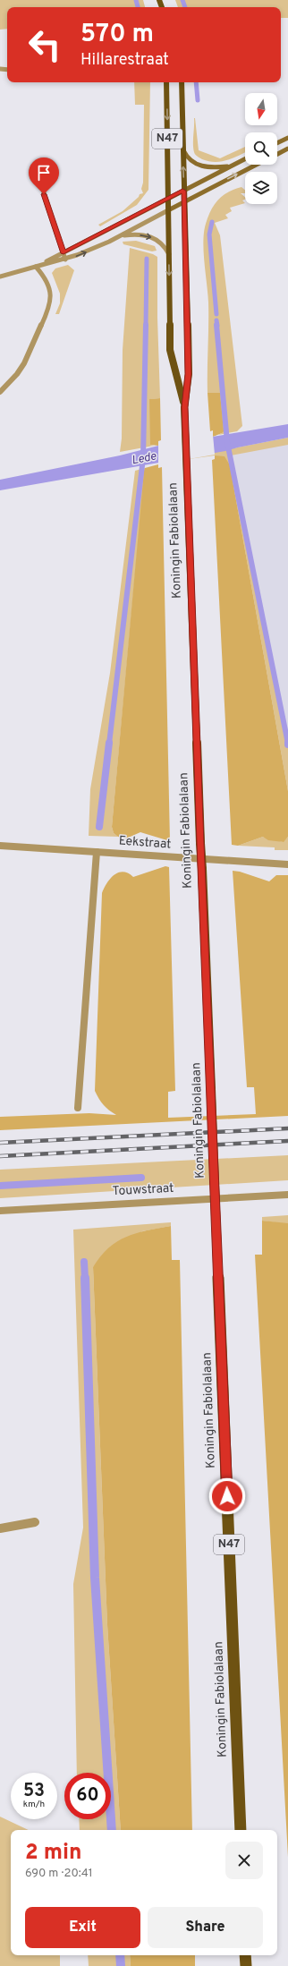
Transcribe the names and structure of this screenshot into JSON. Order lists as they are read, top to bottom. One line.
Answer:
{"streets":{"main road":["N47","Koningin Fabiolalaan"],"street":["Eekstraat","Touwstraat"]},"water":["Lede"],"north":"bottom","page":{"turn":["570 m","Hillarestraat"],"speed":"53 km/h","limit":"60","heading":["2 min","690 m · 20:41"],"buttons":["Exit","Share"]}}
